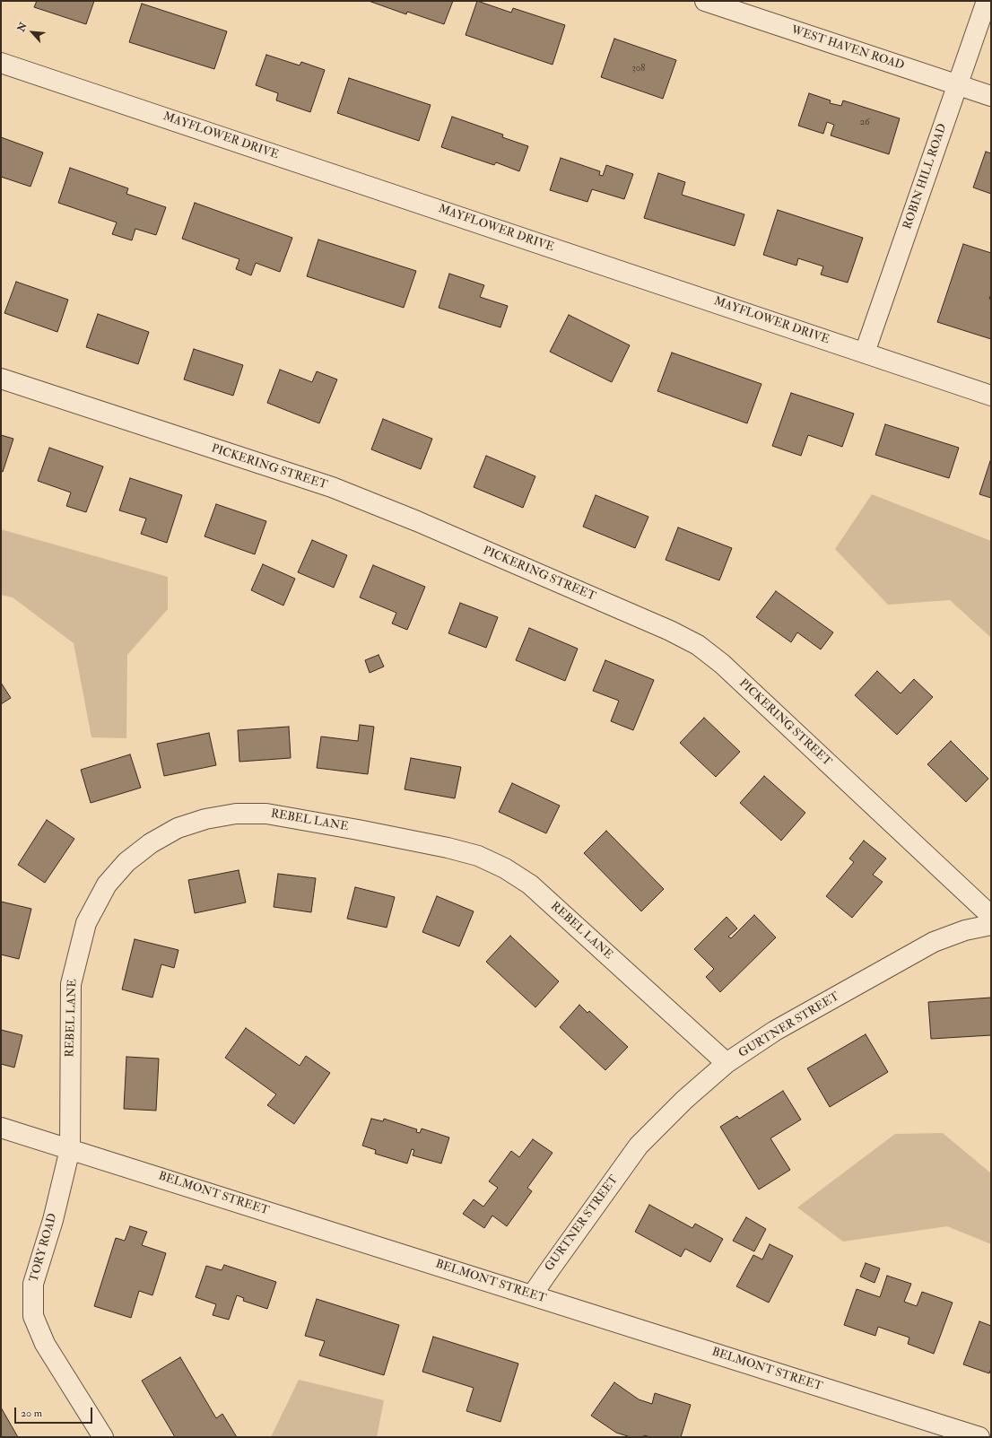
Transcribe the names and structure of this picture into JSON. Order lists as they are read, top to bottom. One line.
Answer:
{"streets":{"street":["WEST HAVEN ROAD","MAYFLOWER DRIVE","ROBIN HILL ROAD","PICKERING STREET","REBEL LANE","GURTNER STREET","BELMONT STREET","TORY ROAD"]},"crossings":[["WEST HAVEN ROAD","ROBIN HILL ROAD"],["MAYFLOWER DRIVE","ROBIN HILL ROAD"],["REBEL LANE","GURTNER STREET"],["REBEL LANE","BELMONT STREET"],["REBEL LANE","TORY ROAD"],["GURTNER STREET","BELMONT STREET"],["BELMONT STREET","TORY ROAD"]],"house_numbers":["308","26"],"scale_bar":"20 m","north":"top left"}
